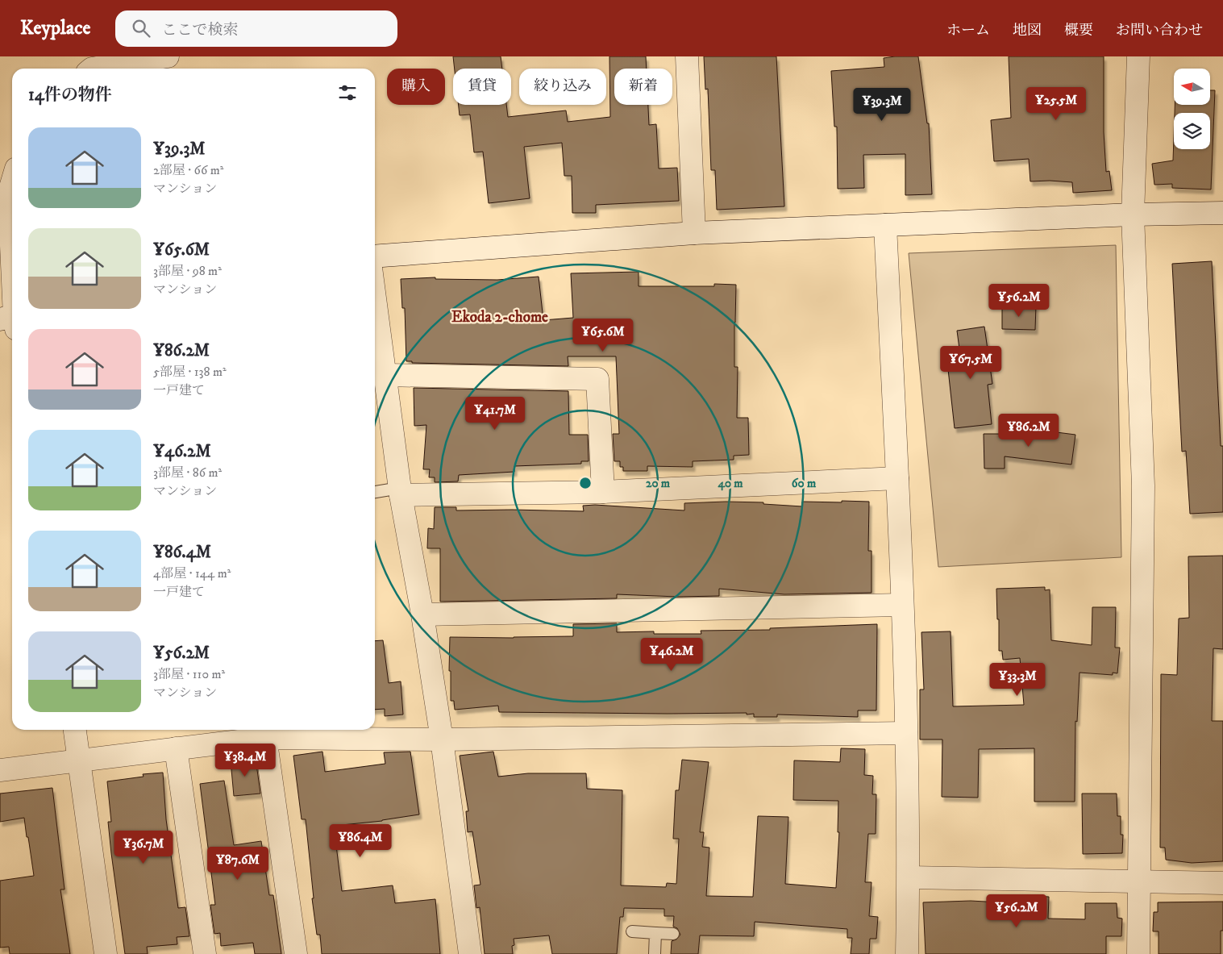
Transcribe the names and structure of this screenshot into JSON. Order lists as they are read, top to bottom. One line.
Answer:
{"districts":["Ekoda 2-chome"],"north":"left","page":{"header":"Keyplace","search":"ここで検索","nav":["ホーム","地図","概要","お問い合わせ"],"chip":["購入","賃貸","絞り込み","新着"],"heading":"14件の物件","price":["¥25.5M","¥39.3M","¥56.2M","¥65.6M","¥67.5M","¥41.7M","¥86.2M","¥46.2M","¥33.3M","¥38.4M","¥86.4M","¥36.7M","¥87.6M","¥56.2M"],"list":[{"name":"¥39.3M","note":"2部屋 · 66 m² · マンション"},{"name":"¥65.6M","note":"3部屋 · 98 m² · マンション"},{"name":"¥86.2M","note":"5部屋 · 138 m² · 一戸建て"},{"name":"¥46.2M","note":"3部屋 · 86 m² · マンション"},{"name":"¥86.4M","note":"4部屋 · 144 m² · 一戸建て"},{"name":"¥56.2M","note":"3部屋 · 110 m² · マンション"}]},"rings":["20 m","40 m","60 m"]}
